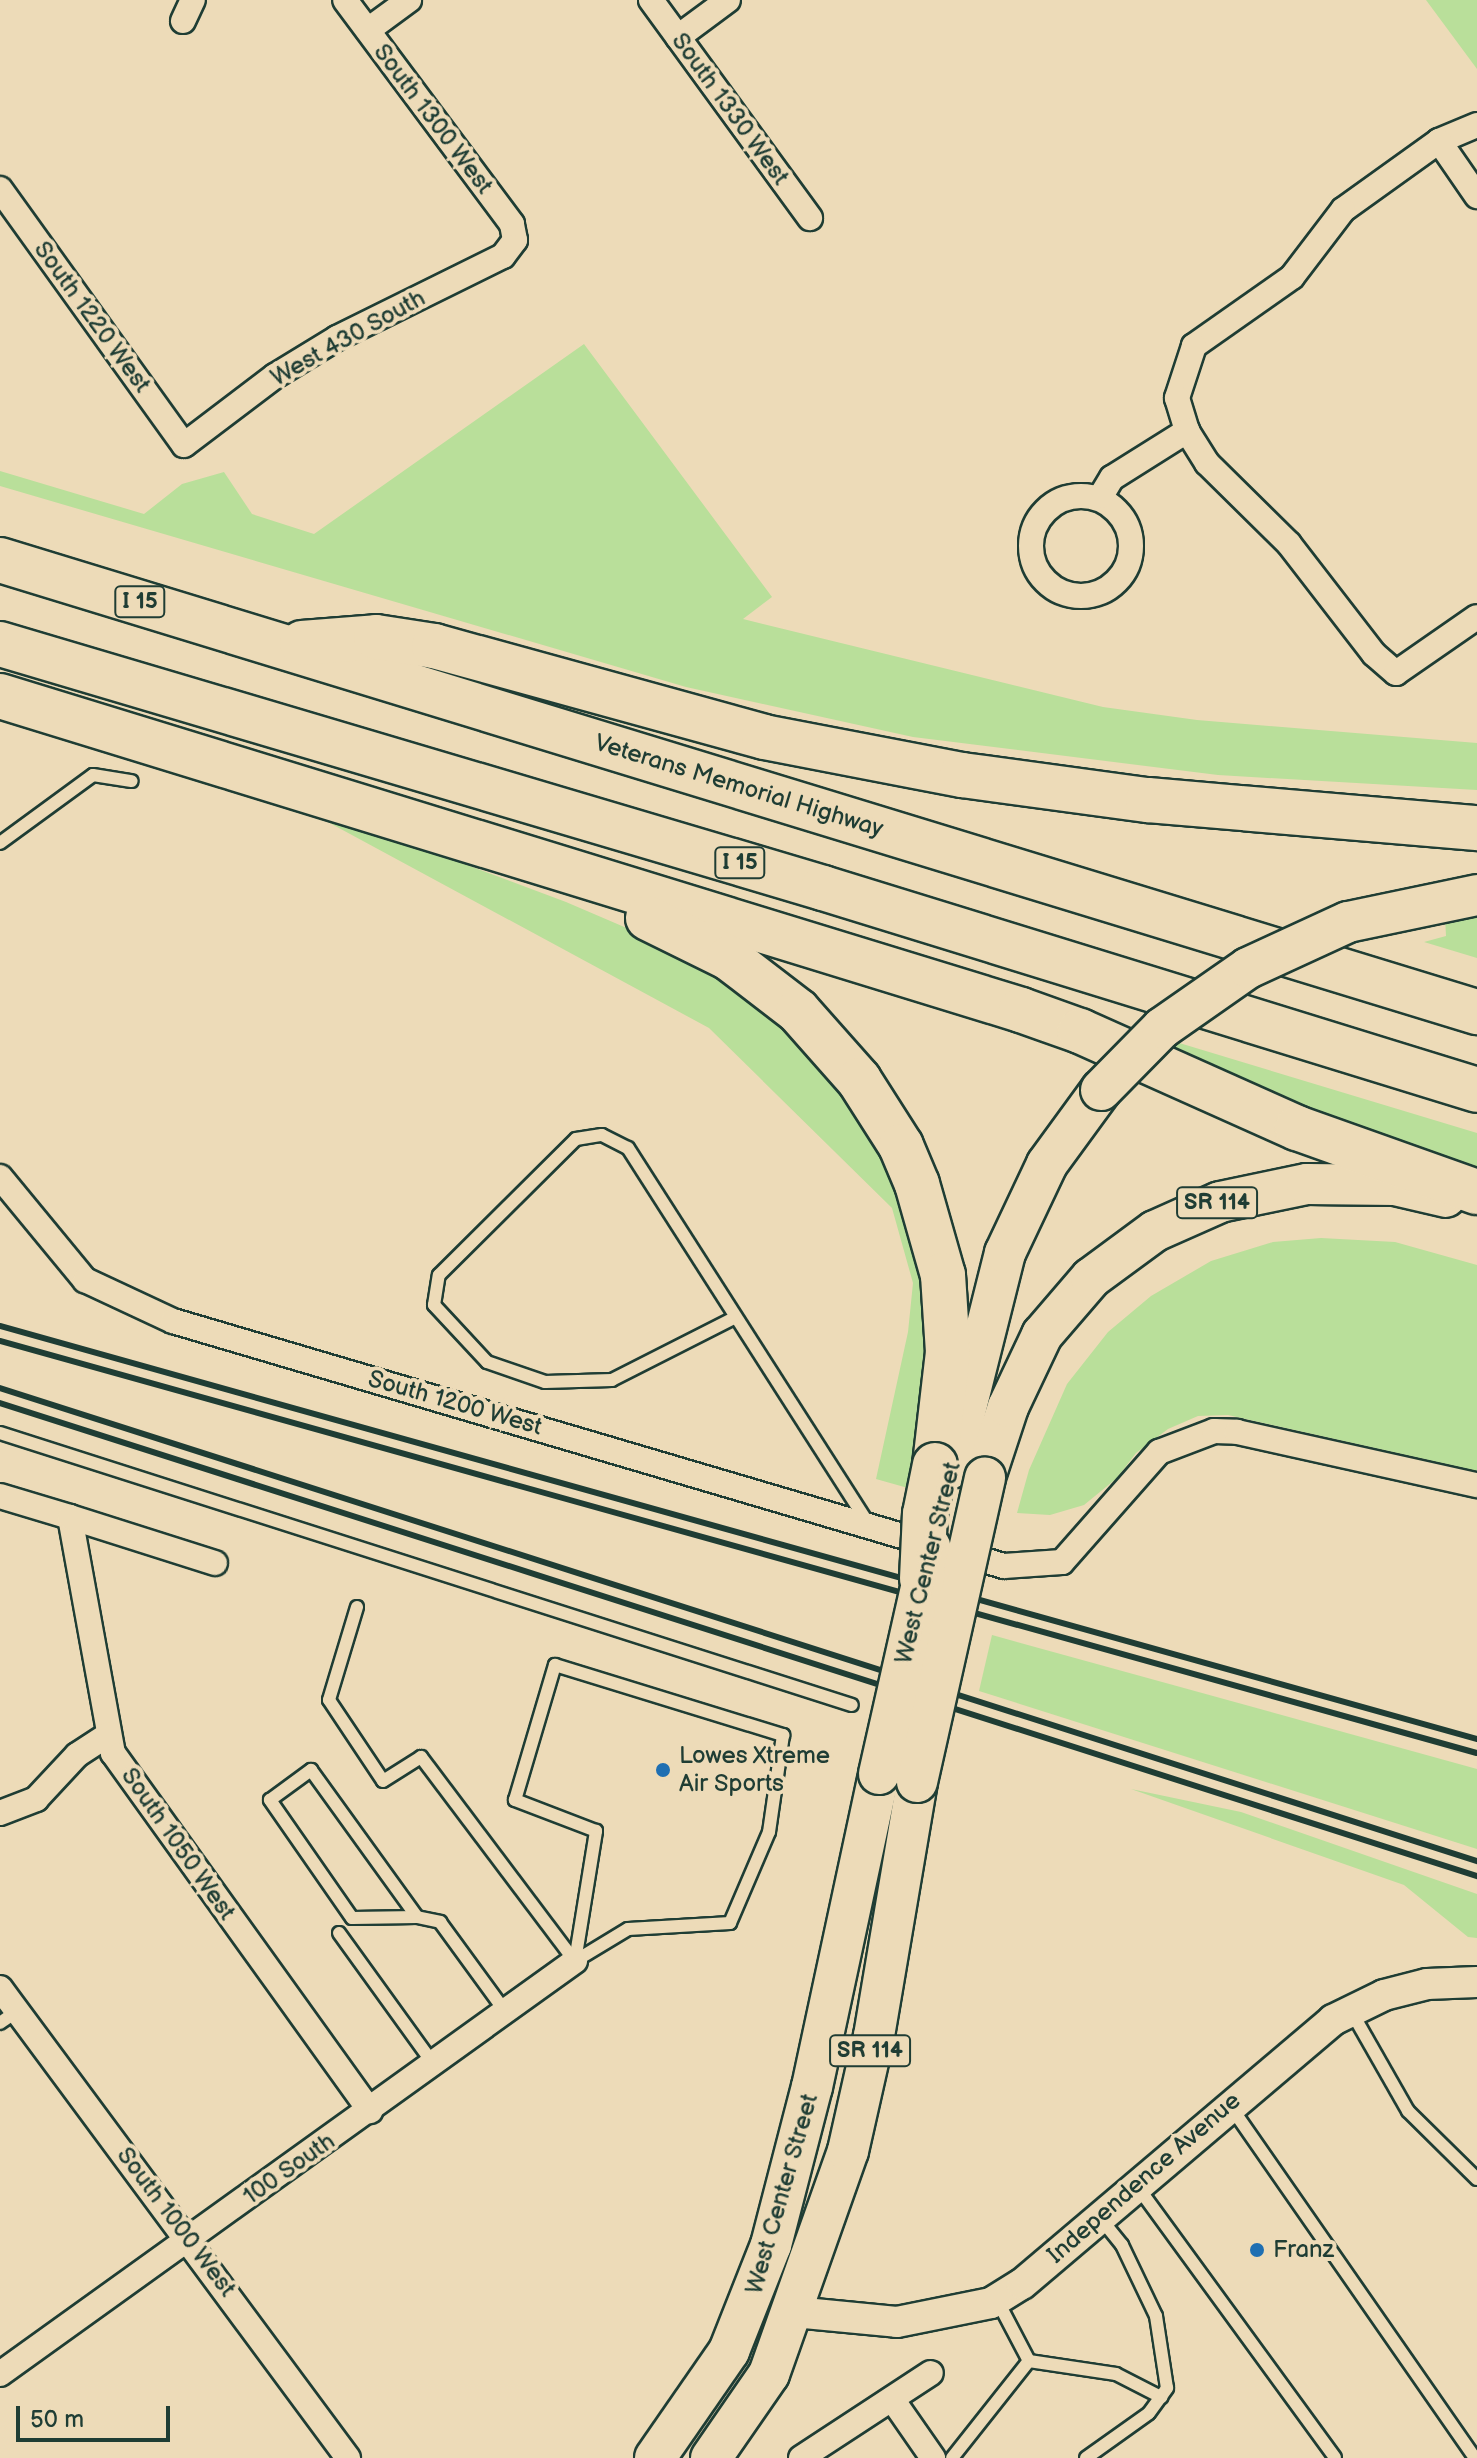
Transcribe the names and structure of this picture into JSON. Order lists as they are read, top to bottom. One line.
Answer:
{"streets":{"highway":["I 15","Veterans Memorial Highway"],"main road":["SR 114","West Center Street"],"street":["South 1330 West","South 1300 West","South 1220 West","West 430 South","South 1200 West","South 1050 West","100 South","Independence Avenue","South 1000 West"]},"crossings":[["South 1300 West","West 430 South"],["South 1220 West","West 430 South"],["West Center Street","Independence Avenue"],["South 1050 West","100 South"],["100 South","South 1000 West"]],"places":["Lowes Xtreme Air Sports","Franz"],"scale_bar":"50 m"}
